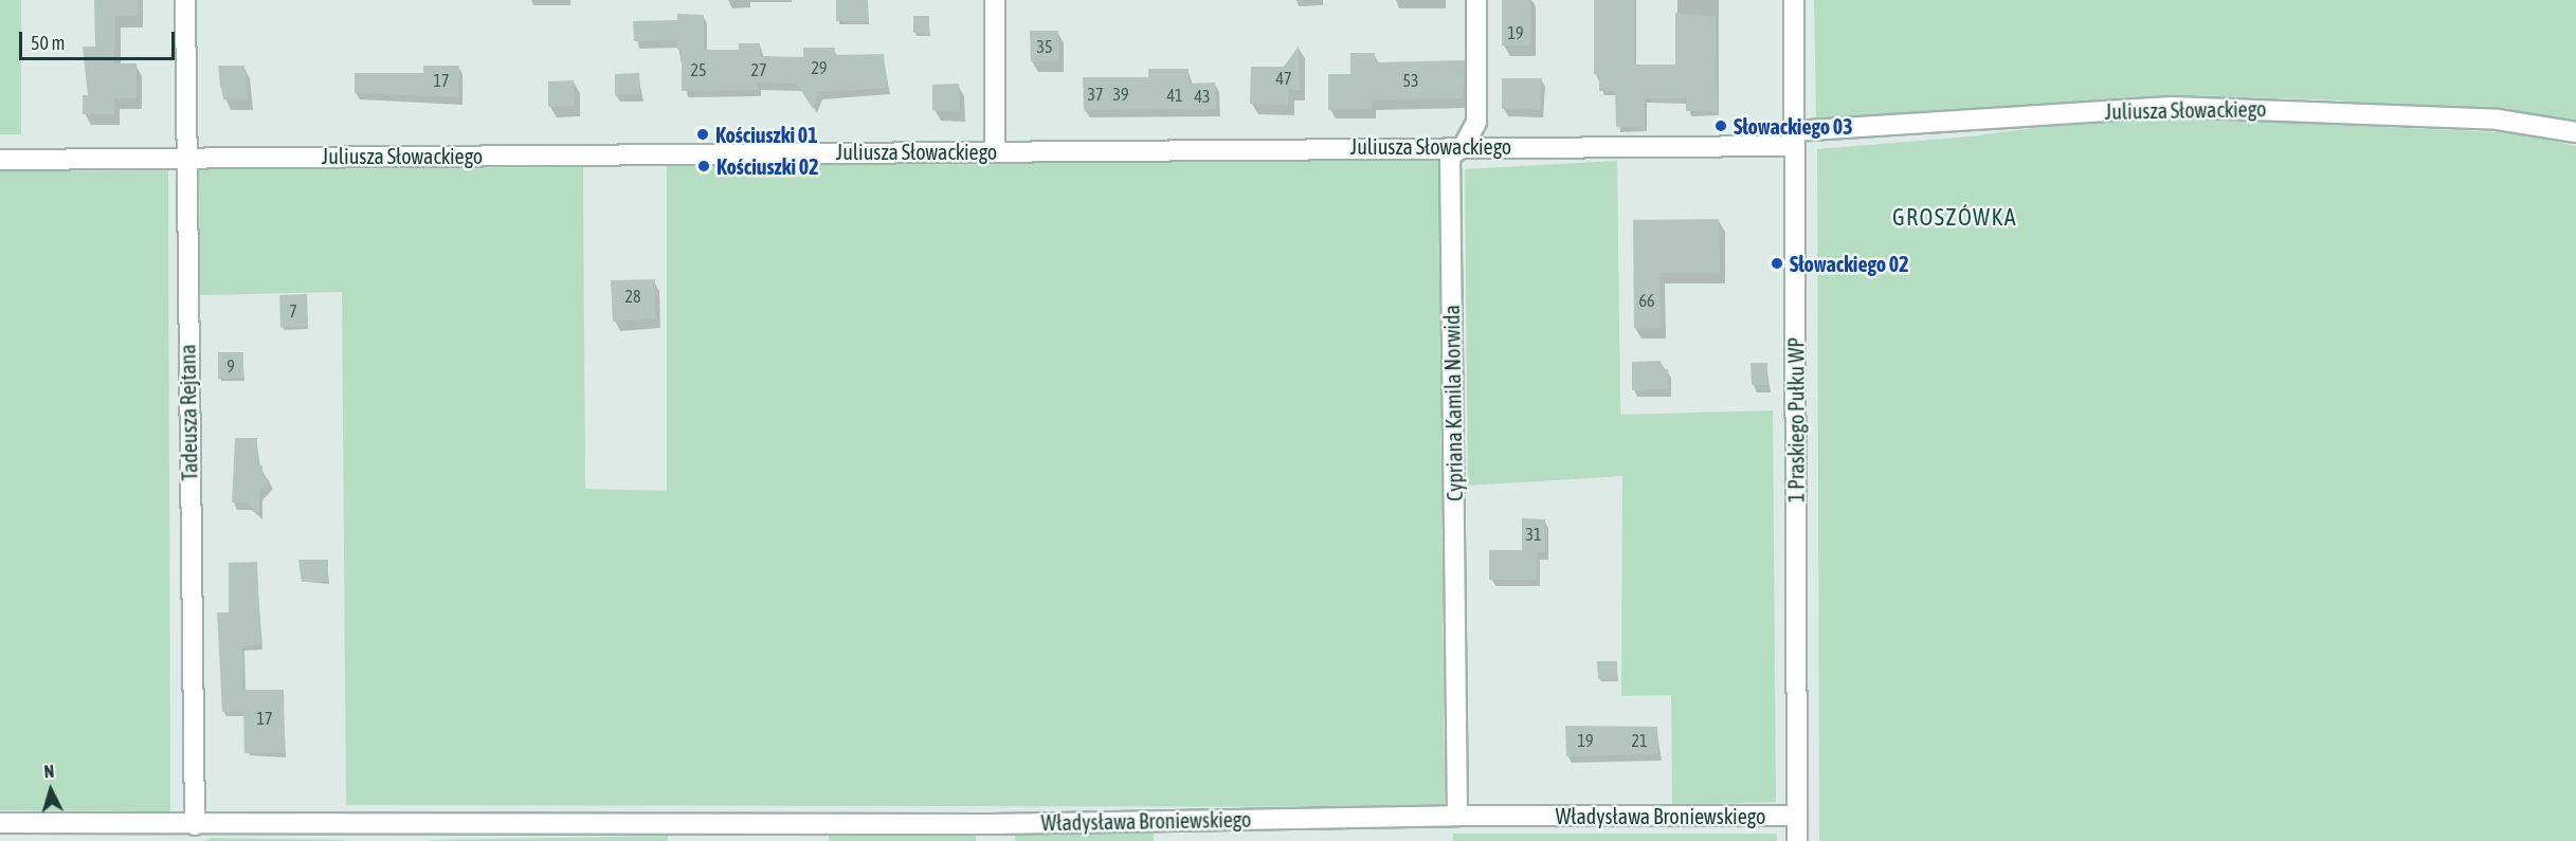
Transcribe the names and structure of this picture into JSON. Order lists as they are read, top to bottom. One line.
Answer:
{"streets":{"street":["Juliusza Słowackiego","Cypriana Kamila Norwida","Tadeusza Rejtana","1 Praskiego Pułku WP","Władysława Broniewskiego"]},"crossings":[["Juliusza Słowackiego","Cypriana Kamila Norwida"],["Juliusza Słowackiego","Tadeusza Rejtana"],["Juliusza Słowackiego","1 Praskiego Pułku WP"],["Cypriana Kamila Norwida","Władysława Broniewskiego"],["Tadeusza Rejtana","Władysława Broniewskiego"],["1 Praskiego Pułku WP","Władysława Broniewskiego"]],"districts":["GROSZÓWKA"],"places":["Słowackiego 03","Kościuszki 01","Kościuszki 02","Słowackiego 02"],"house_numbers":["19","35","29","25","27","47","17","53","37","39","41","43","28","66","7","9","31","17","19","21"],"scale_bar":"50 m","north":"top"}
